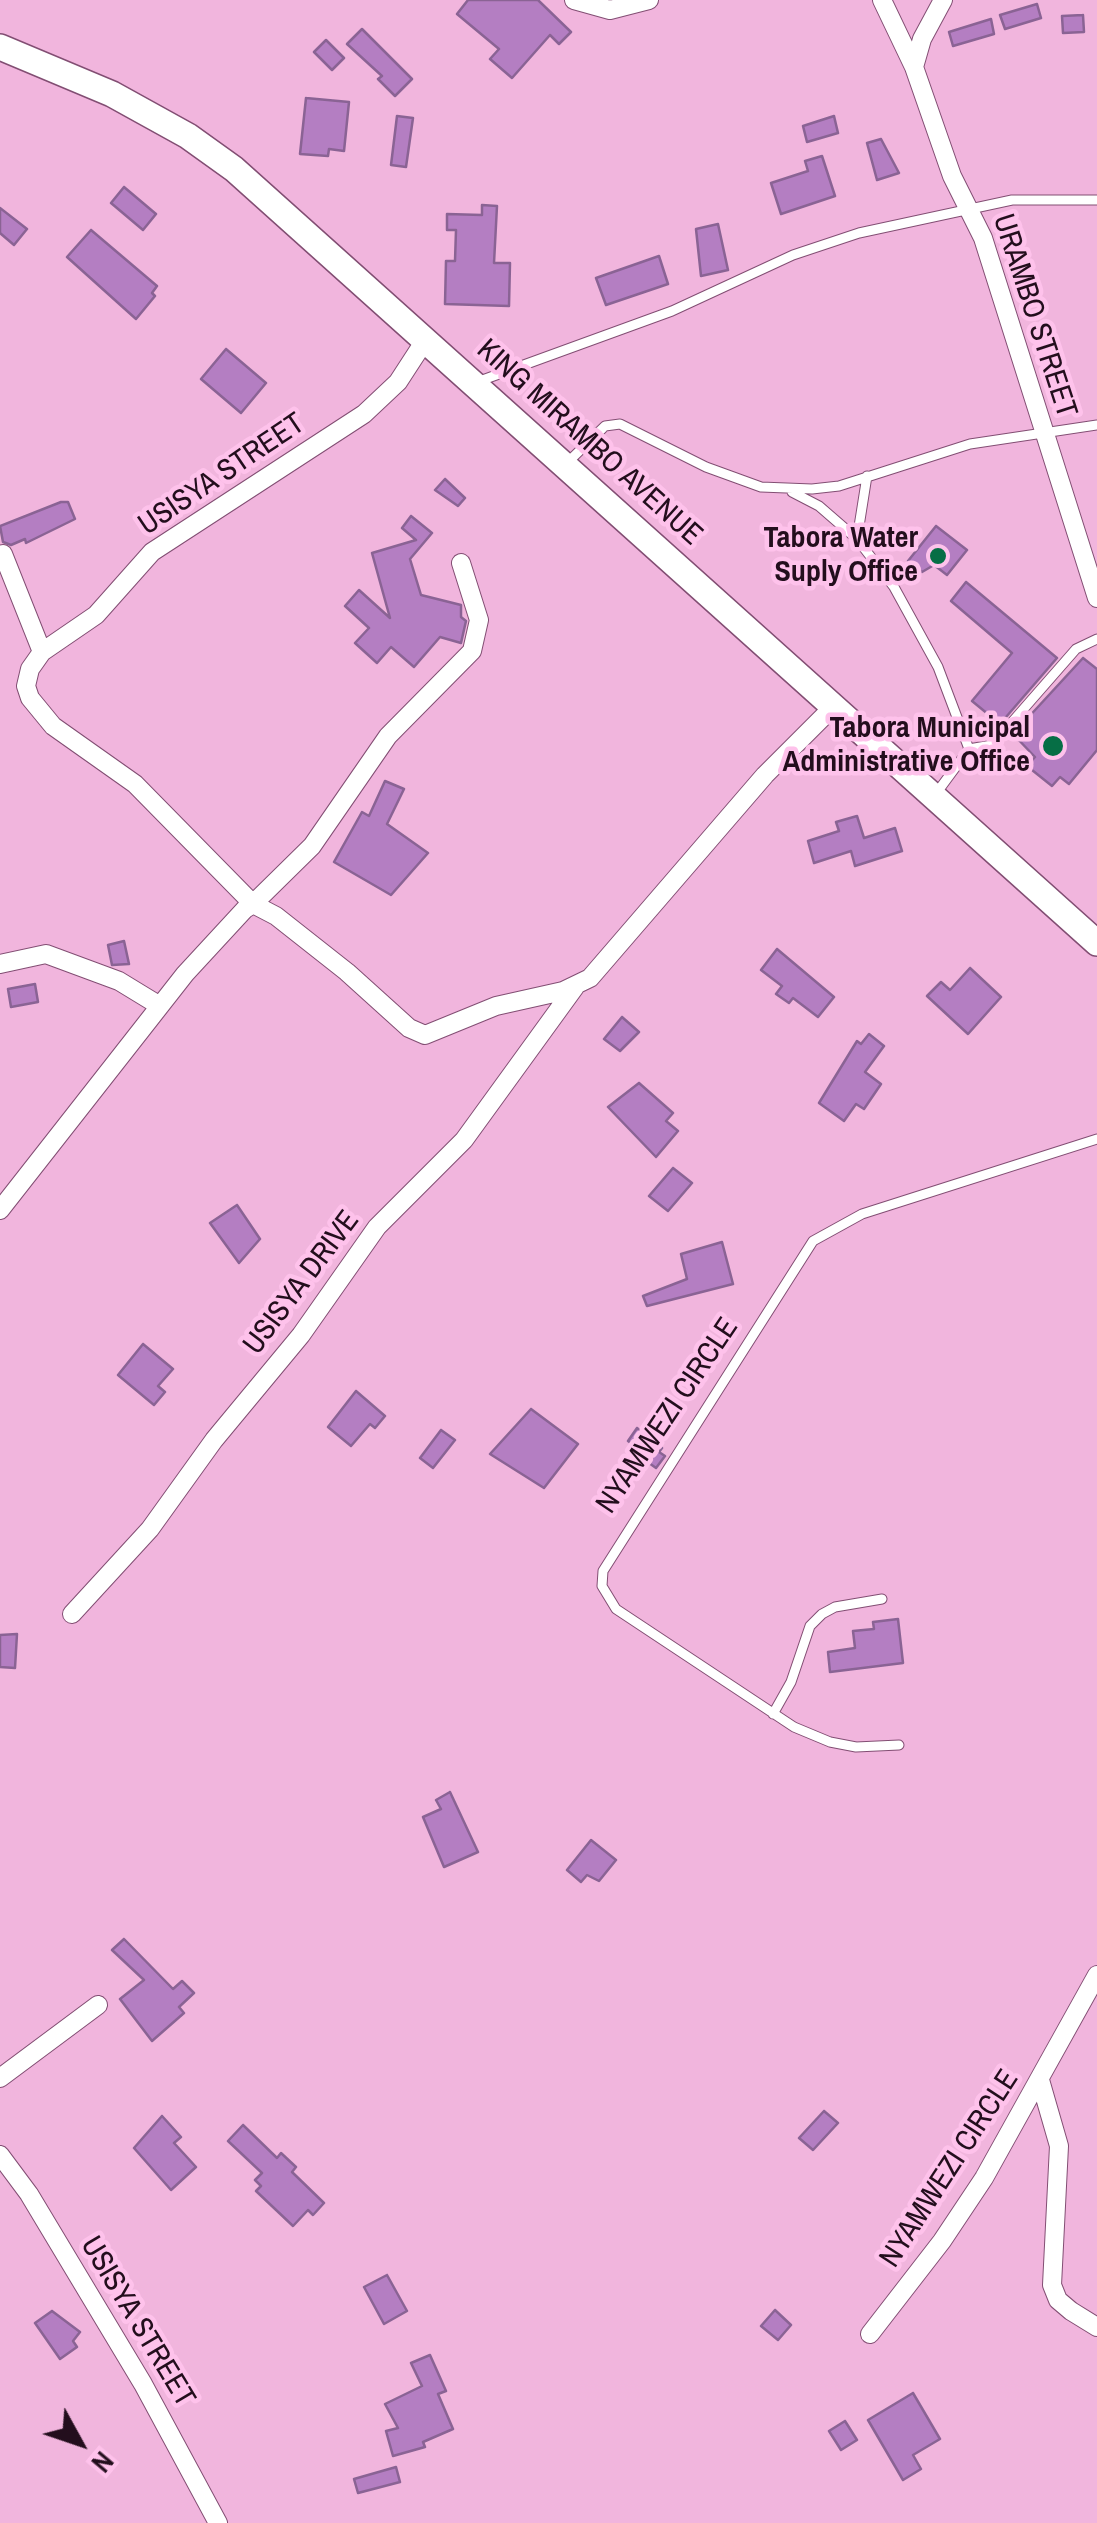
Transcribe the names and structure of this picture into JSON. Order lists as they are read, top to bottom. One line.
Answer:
{"streets":{"main road":["KING MIRAMBO AVENUE"],"street":["URAMBO STREET","USISYA STREET","USISYA DRIVE","NYAMWEZI CIRCLE"]},"crossings":[["KING MIRAMBO AVENUE","USISYA STREET"]],"places":["Tabora Water Suply Office","Tabora Municipal Administrative Office"],"north":"bottom right"}
